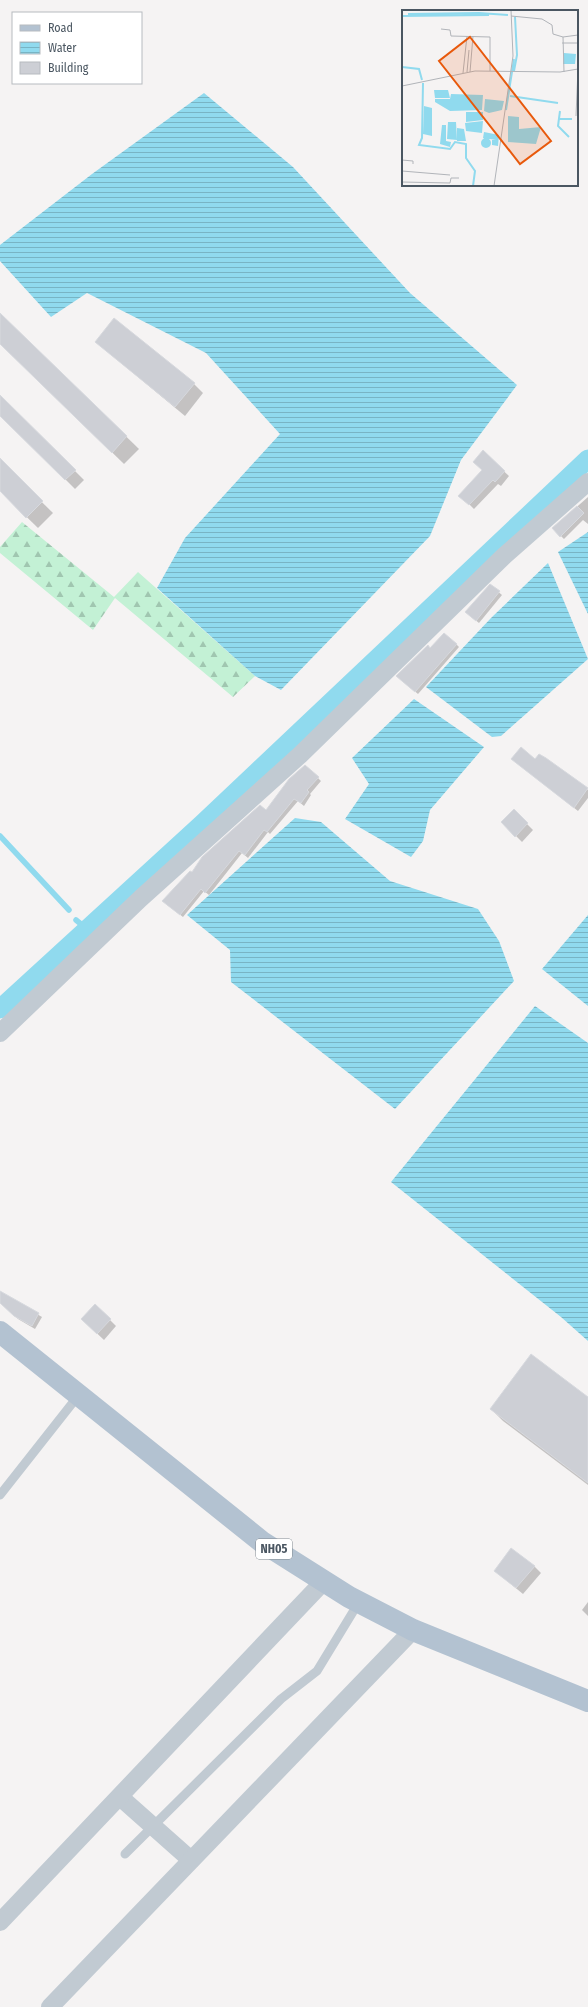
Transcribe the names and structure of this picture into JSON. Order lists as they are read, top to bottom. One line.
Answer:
{"streets":{"main road":["NH05"]},"legend":["Road","Water","Building"]}
